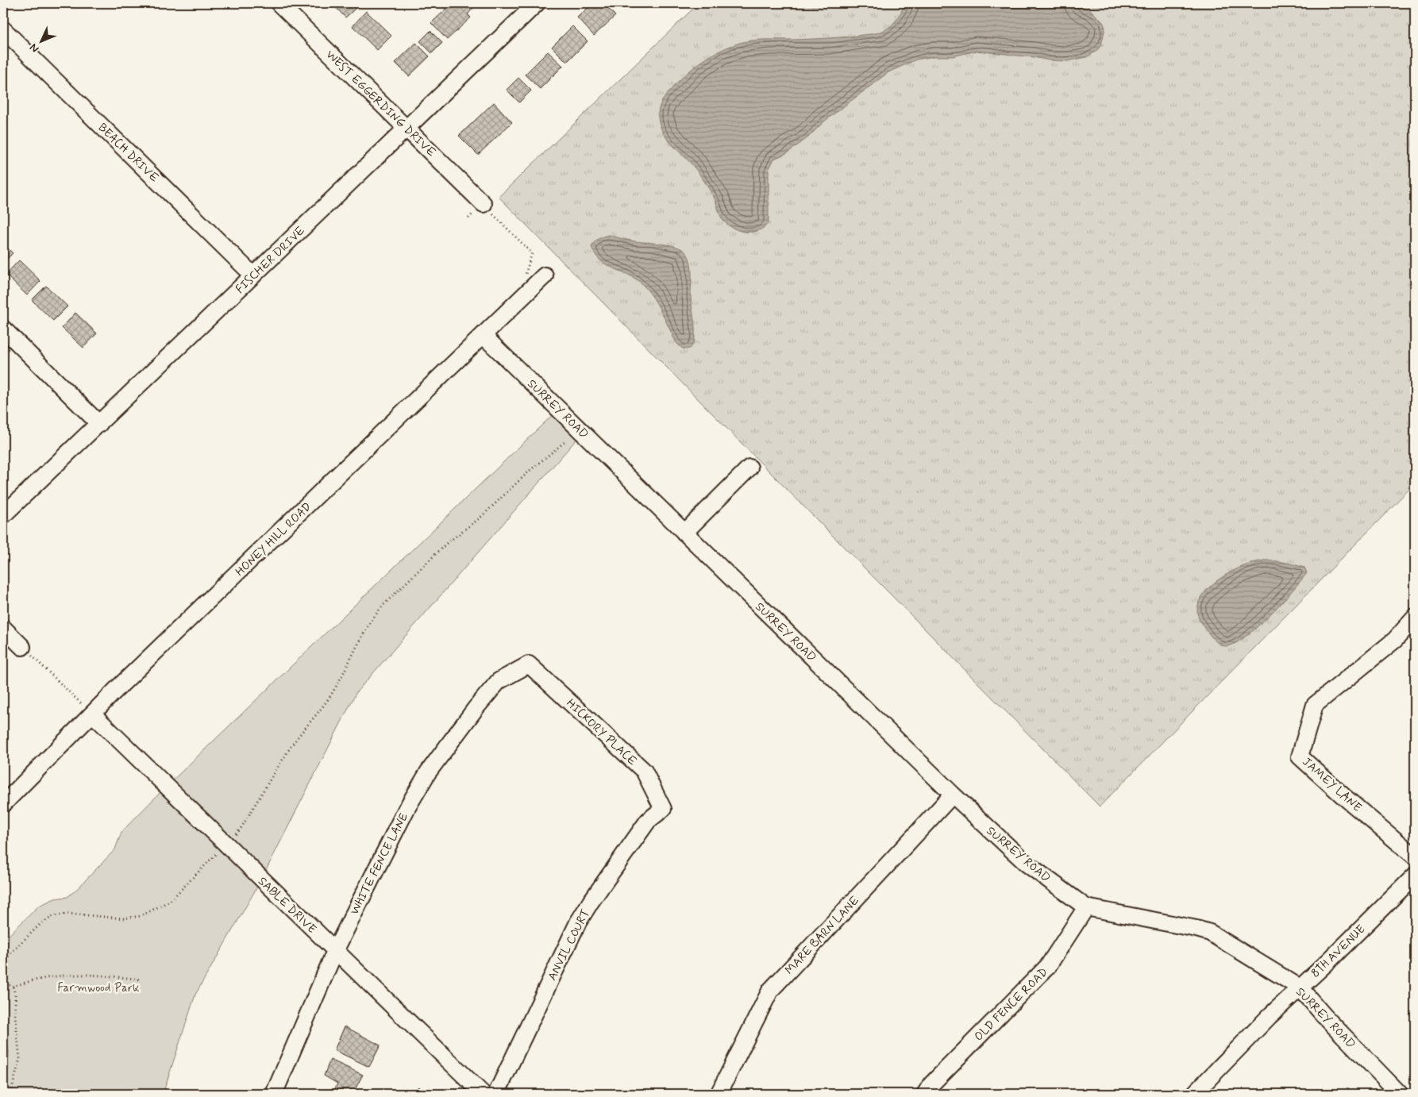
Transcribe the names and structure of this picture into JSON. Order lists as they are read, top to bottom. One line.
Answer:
{"streets":{"street":["WEST EGGERDING DRIVE","BEACH DRIVE","FISCHER DRIVE","SURREY ROAD","HONEY HILL ROAD","HICKORY PLACE","JAMEY LANE","WHITE FENCE LANE","SABLE DRIVE","MARE BARN LANE","ANVIL COURT","8TH AVENUE","OLD FENCE ROAD"]},"crossings":[["WEST EGGERDING DRIVE","FISCHER DRIVE"],["BEACH DRIVE","FISCHER DRIVE"],["SURREY ROAD","HONEY HILL ROAD"],["SURREY ROAD","MARE BARN LANE"],["SURREY ROAD","8TH AVENUE"],["SURREY ROAD","OLD FENCE ROAD"],["HONEY HILL ROAD","SABLE DRIVE"],["HICKORY PLACE","WHITE FENCE LANE"],["HICKORY PLACE","ANVIL COURT"],["WHITE FENCE LANE","SABLE DRIVE"]],"parks":["Farmwood Park"],"north":"bottom left"}
